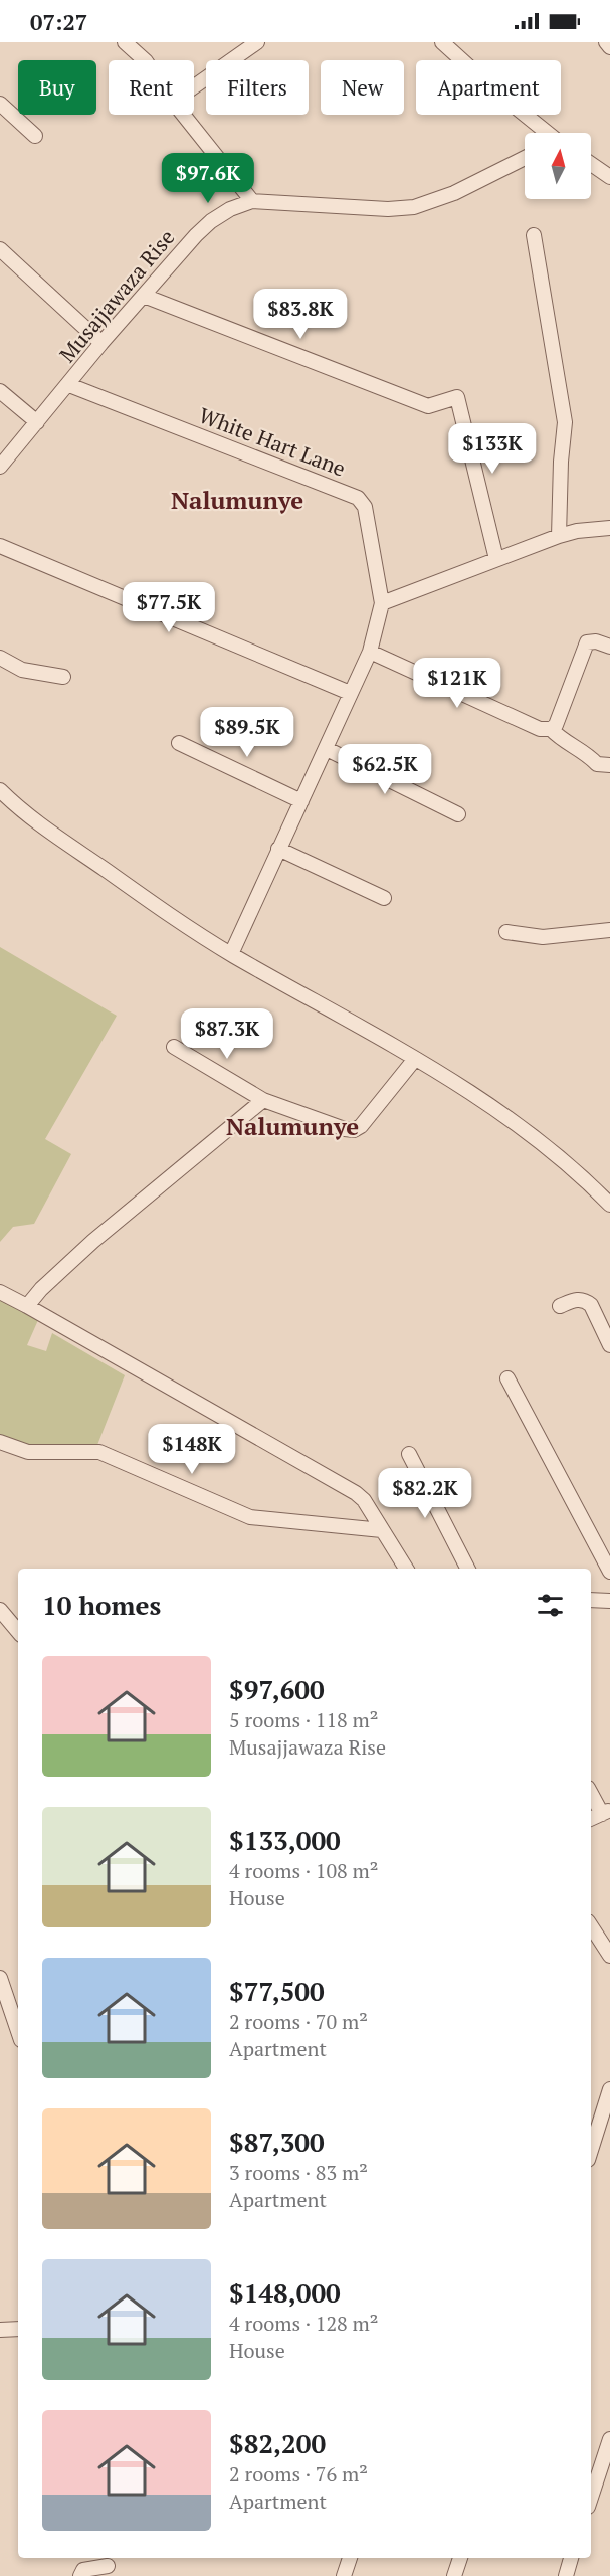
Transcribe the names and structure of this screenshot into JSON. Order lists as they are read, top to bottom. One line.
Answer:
{"streets":{"street":["Musajjawaza Rise","White Hart Lane"]},"crossings":[["Musajjawaza Rise","White Hart Lane"]],"districts":["Nalumunye","Nalumunye"],"north":"top","page":{"status":"07:27","chip":["Buy","Rent","Filters","New","Apartment"],"price":["$97.6K","$83.8K","$133K","$77.5K","$121K","$89.5K","$62.5K","$87.3K","$148K","$82.2K"],"heading":"10 homes","list":[{"name":"$97,600","note":"5 rooms · 118 m² · Musajjawaza Rise"},{"name":"$133,000","note":"4 rooms · 108 m² · House"},{"name":"$77,500","note":"2 rooms · 70 m² · Apartment"},{"name":"$87,300","note":"3 rooms · 83 m² · Apartment"},{"name":"$148,000","note":"4 rooms · 128 m² · House"},{"name":"$82,200","note":"2 rooms · 76 m² · Apartment"}]}}
